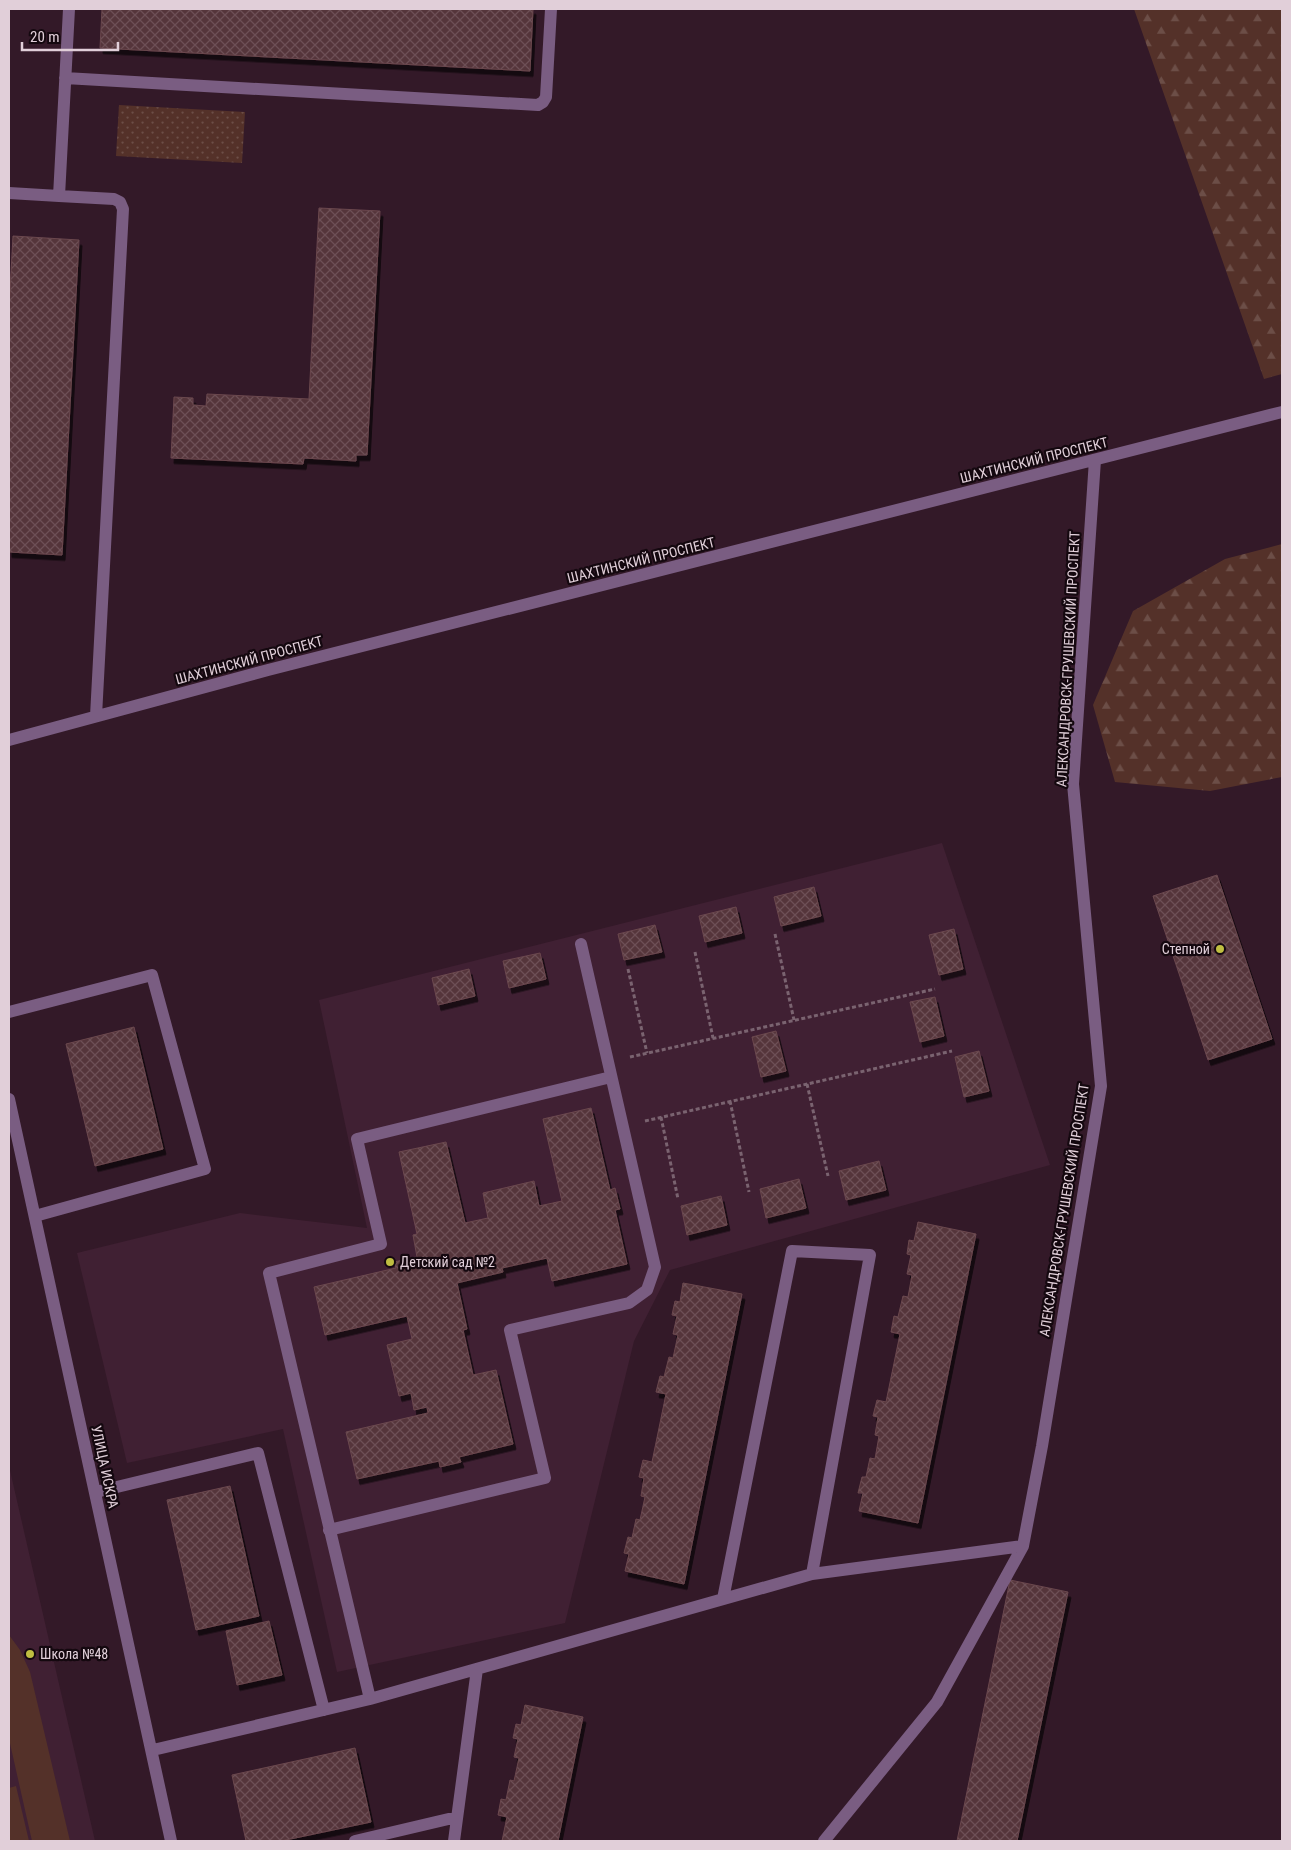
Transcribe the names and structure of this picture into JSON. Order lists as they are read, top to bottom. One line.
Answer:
{"streets":{"street":["ШАХТИНСКИЙ ПРОСПЕКТ","АЛЕКСАНДРОВСК-ГРУШЕВСКИЙ ПРОСПЕКТ","УЛИЦА ИСКРА"]},"crossings":[["ШАХТИНСКИЙ ПРОСПЕКТ","АЛЕКСАНДРОВСК-ГРУШЕВСКИЙ ПРОСПЕКТ"]],"places":["Степной","Детский сад №2","Школа №48"],"scale_bar":"20 m"}
